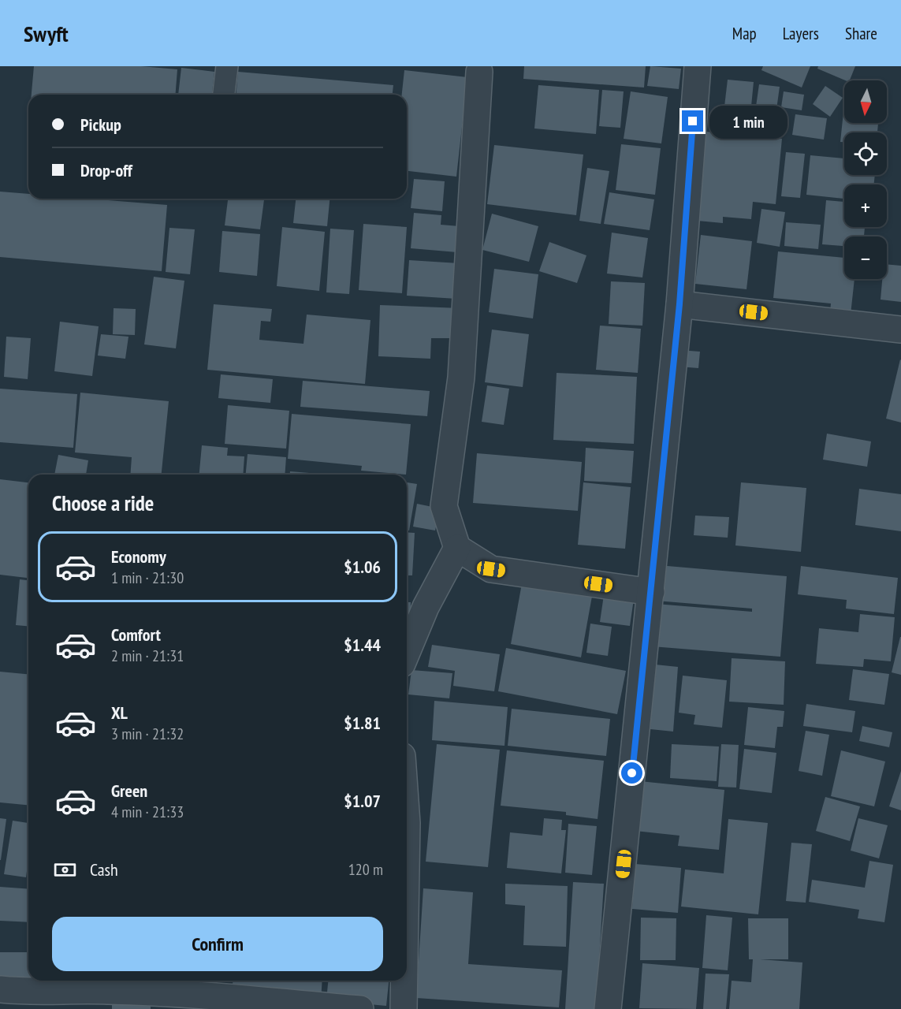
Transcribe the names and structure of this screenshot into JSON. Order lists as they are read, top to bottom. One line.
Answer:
{"north":"bottom","page":{"header":"Swyft","nav":["Map","Layers","Share"],"map_buttons":["+","−"],"banner":["Pickup","Drop-off"],"bubble":"1 min","heading":"Choose a ride","list":[{"name":"Economy","note":"1 min · 21:30","value":"$1.06"},{"name":"Comfort","note":"2 min · 21:31","value":"$1.44"},{"name":"XL","note":"3 min · 21:32","value":"$1.81"},{"name":"Green","note":"4 min · 21:33","value":"$1.07"}],"pay":["Cash","120 m"],"buttons":"Confirm"}}
